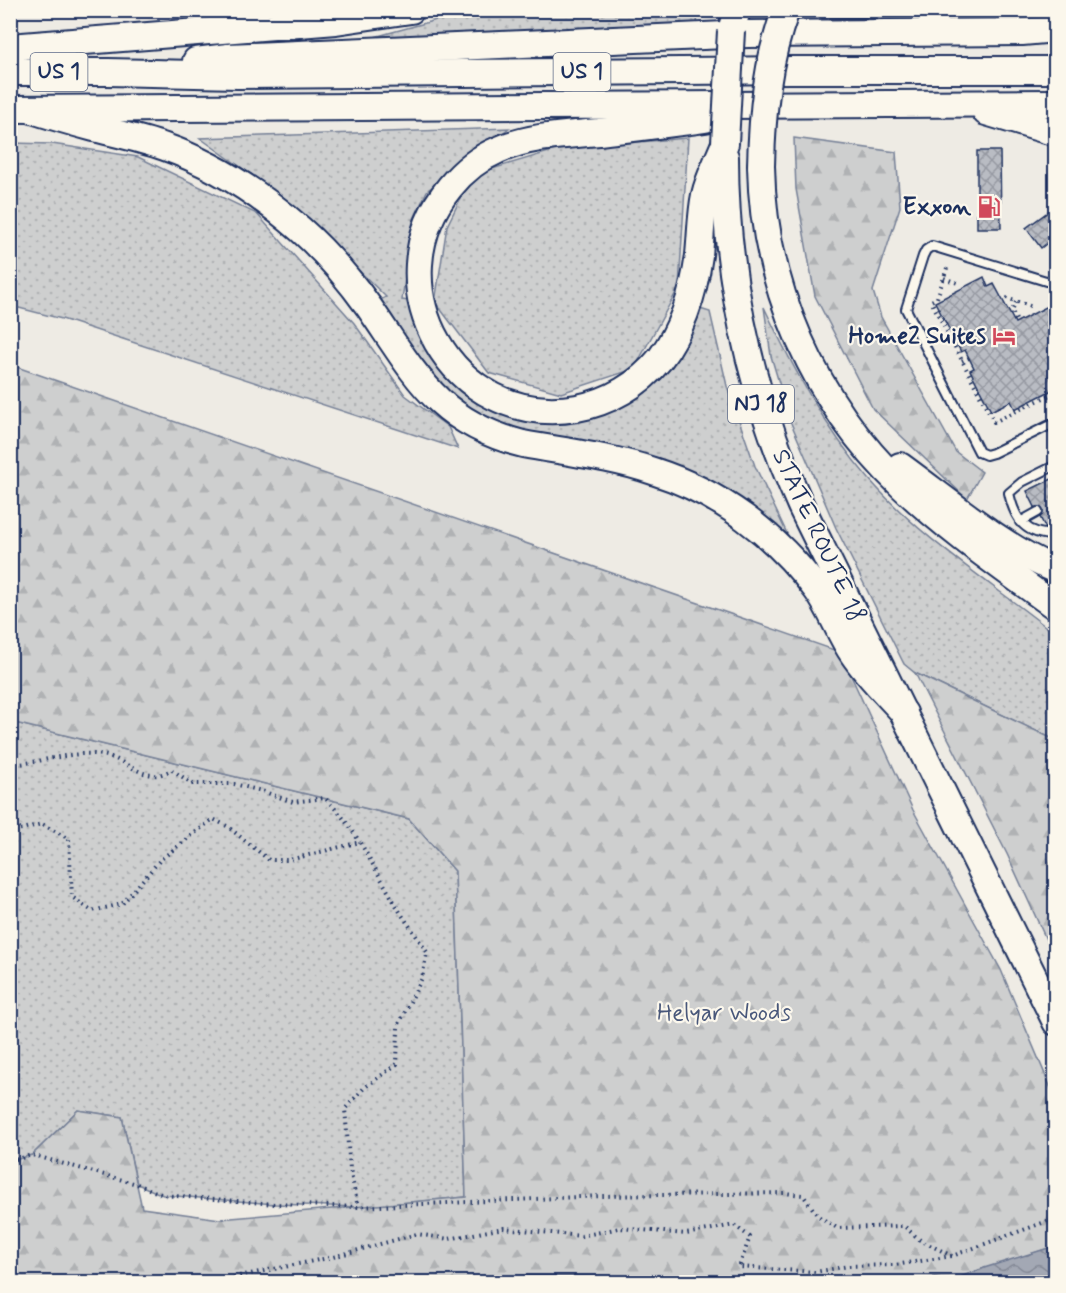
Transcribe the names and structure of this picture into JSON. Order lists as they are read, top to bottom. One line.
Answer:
{"streets":{"highway":["US 1","NJ 18","STATE ROUTE 18"]},"parks":["Helyar Woods"],"places":{"fuel station":["Exxon"],"hotel":["Home2 Suites"]}}
